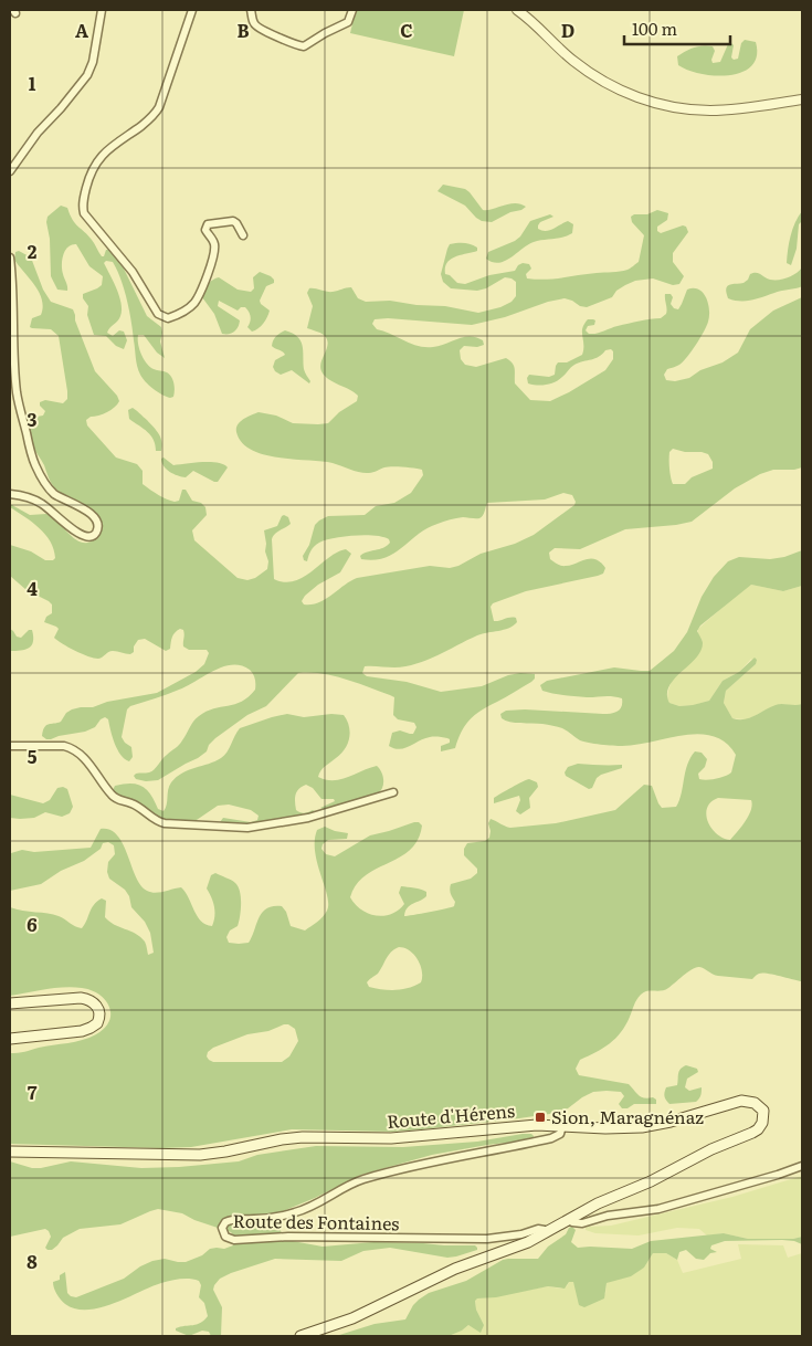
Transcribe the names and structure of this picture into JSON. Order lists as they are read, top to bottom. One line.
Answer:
{"streets":{"main road":["Route d'Hérens"],"street":["Route des Fontaines"]},"crossings":[["Route d'Hérens","Route des Fontaines"]],"places":{"transit":["Sion, Maragnénaz"]},"scale_bar":"100 m","grid":{"columns":["A","B","C","D"],"rows":["1","2","3","4","5","6","7","8"]}}
